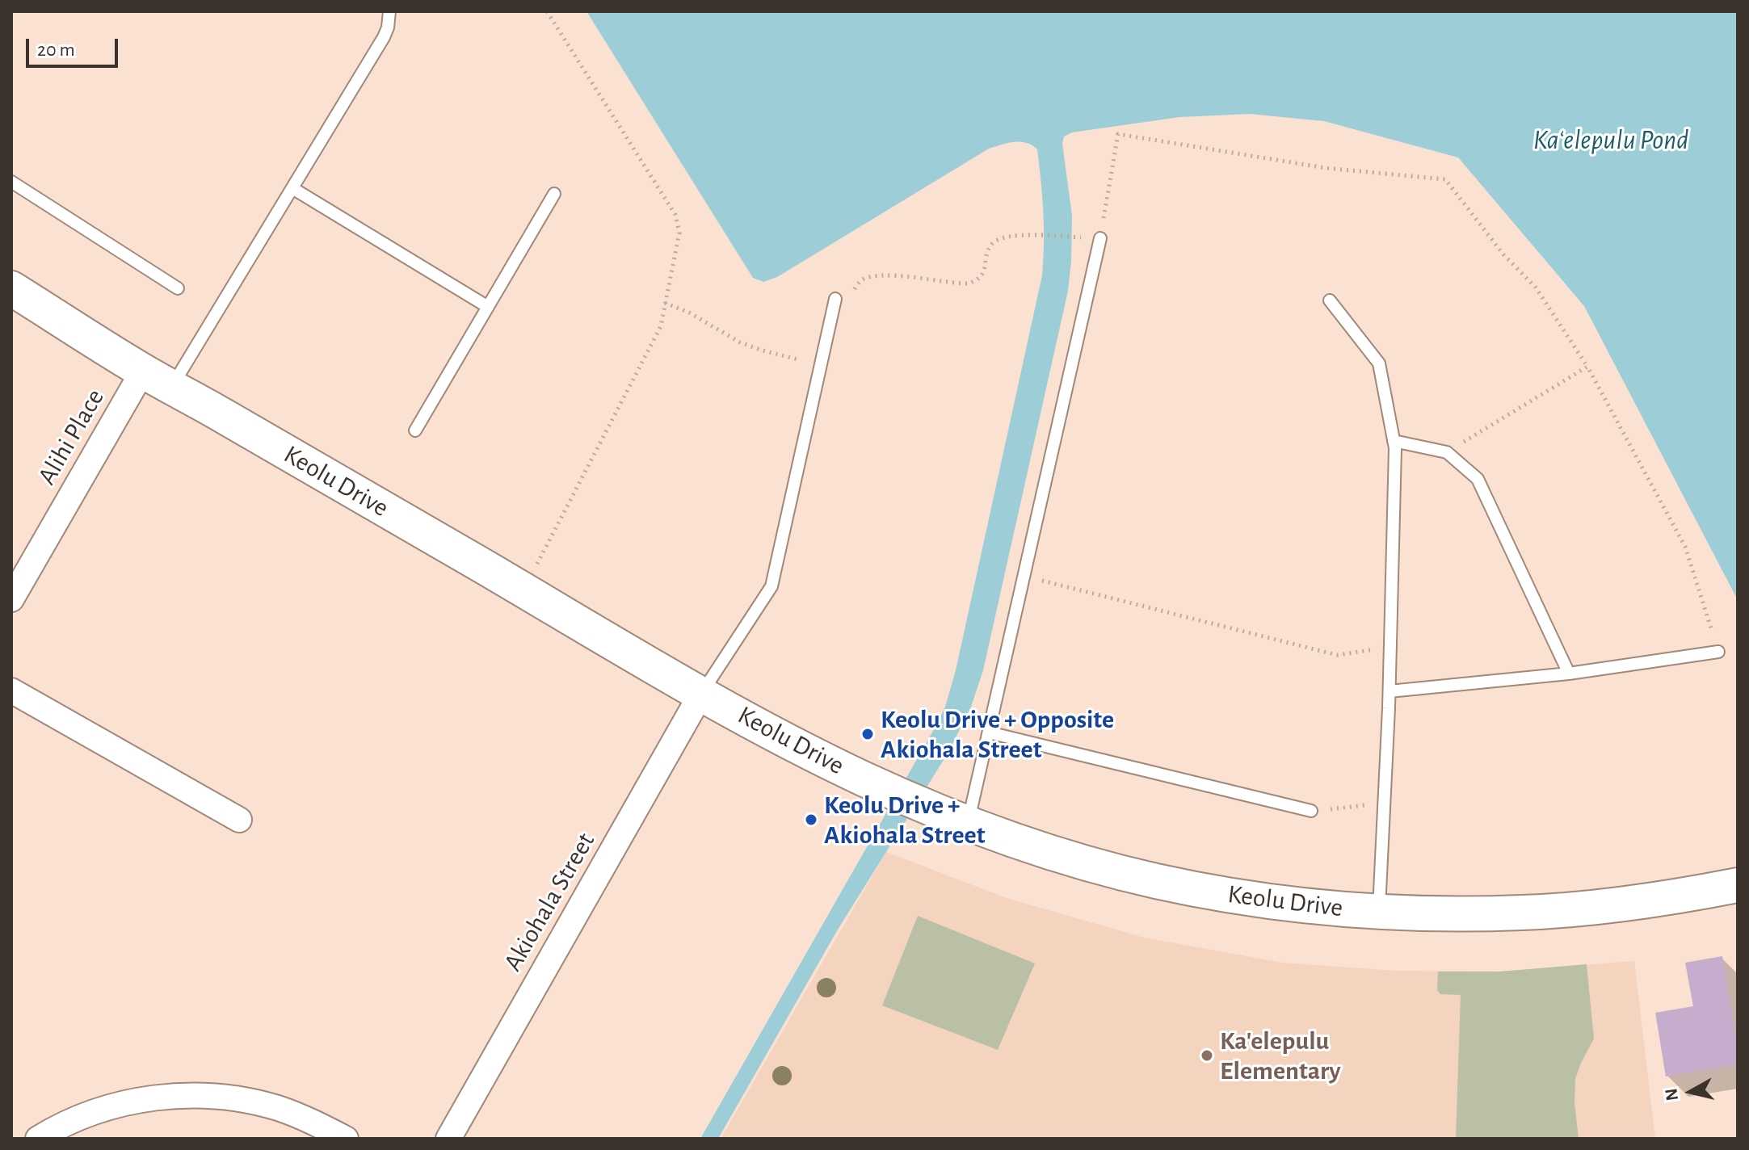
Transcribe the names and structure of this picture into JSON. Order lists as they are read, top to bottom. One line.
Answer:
{"streets":{"main road":["Keolu Drive"],"street":["Alihi Place","Akiohala Street"]},"crossings":[["Alihi Place","Keolu Drive"],["Keolu Drive","Akiohala Street"]],"water":["Kaʻelepulu Pond"],"places":["Keolu Drive + Opposite Akiohala Street","Keolu Drive + Akiohala Street","Ka'elepulu Elementary"],"scale_bar":"20 m","north":"left"}
